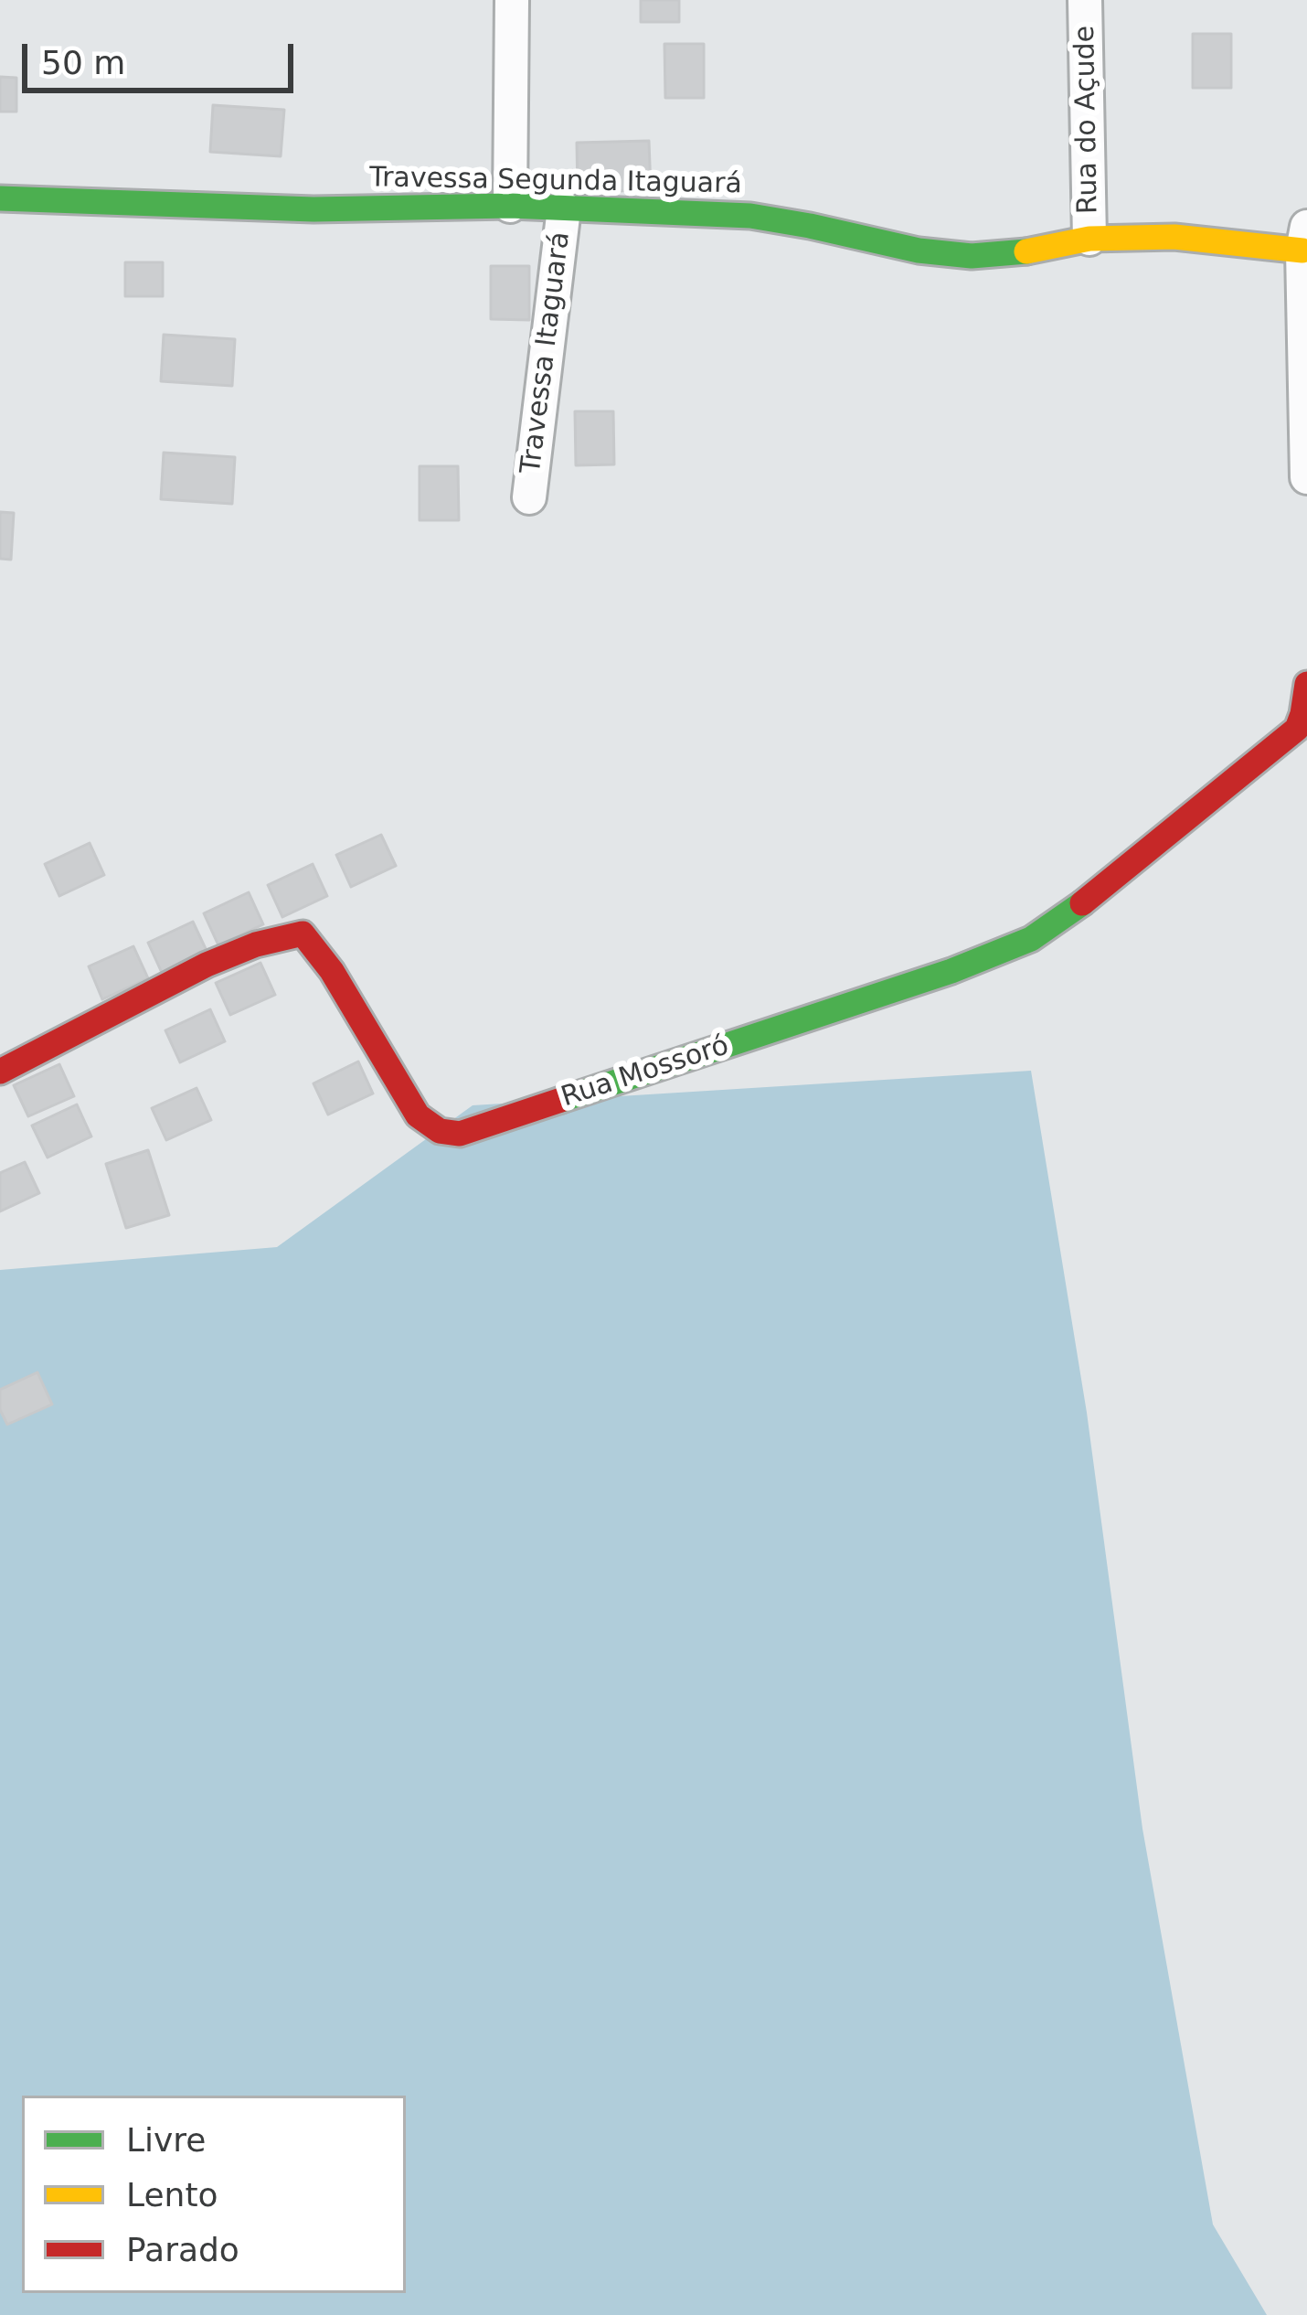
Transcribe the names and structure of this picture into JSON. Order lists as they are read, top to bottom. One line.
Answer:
{"streets":{"street":["Rua do Açude","Travessa Segunda Itaguará","Travessa Itaguará","Rua Mossoró"]},"crossings":[["Rua do Açude","Travessa Segunda Itaguará"],["Travessa Segunda Itaguará","Travessa Itaguará"]],"legend":["Livre","Lento","Parado"],"scale_bar":"50 m"}
